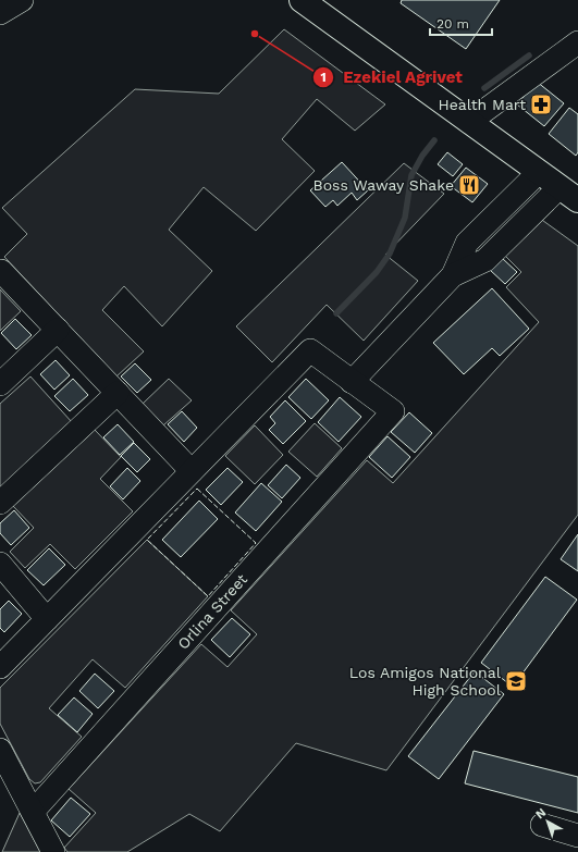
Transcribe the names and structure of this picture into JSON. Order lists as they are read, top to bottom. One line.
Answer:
{"streets":{"street":["Orlina Street"]},"places":{"other":["Ezekiel Agrivet"],"pharmacy":["Health Mart"],"restaurant":["Boss Waway Shake"],"school or university":["Los Amigos National High School"]},"scale_bar":"20 m","north":"top left"}
